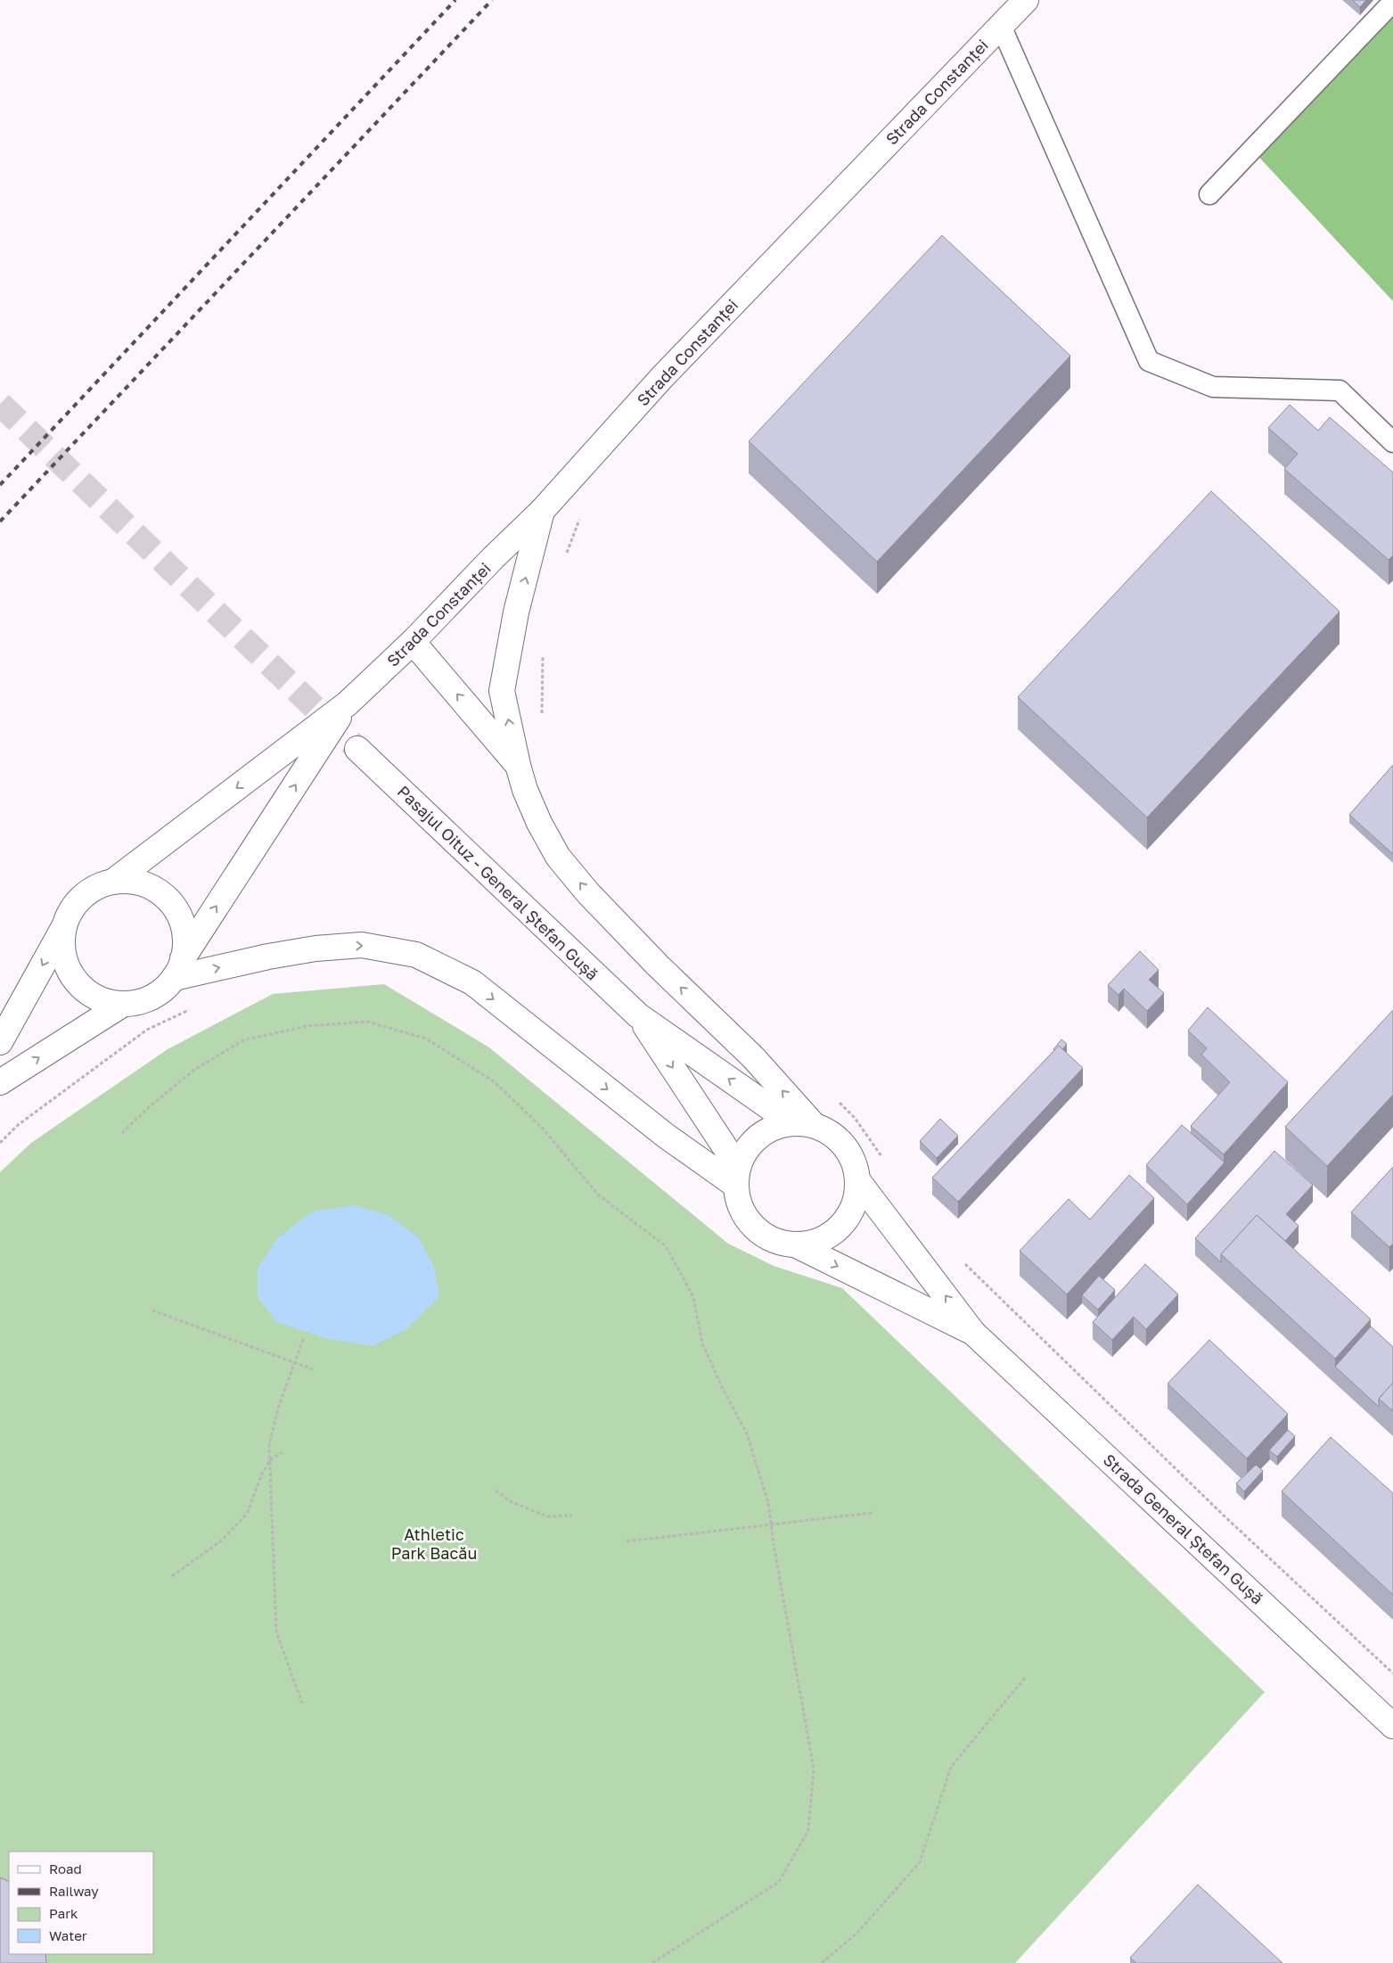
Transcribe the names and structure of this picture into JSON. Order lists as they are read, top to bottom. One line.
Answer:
{"streets":{"street":["Strada Constanței","Pasajul Oituz - General Ștefan Gușă","Strada General Ștefan Gușă"]},"crossings":[["Pasajul Oituz - General Ștefan Gușă","Strada General Ștefan Gușă"]],"parks":["Athletic Park Bacău"],"legend":["Road","Railway","Park","Water"]}
